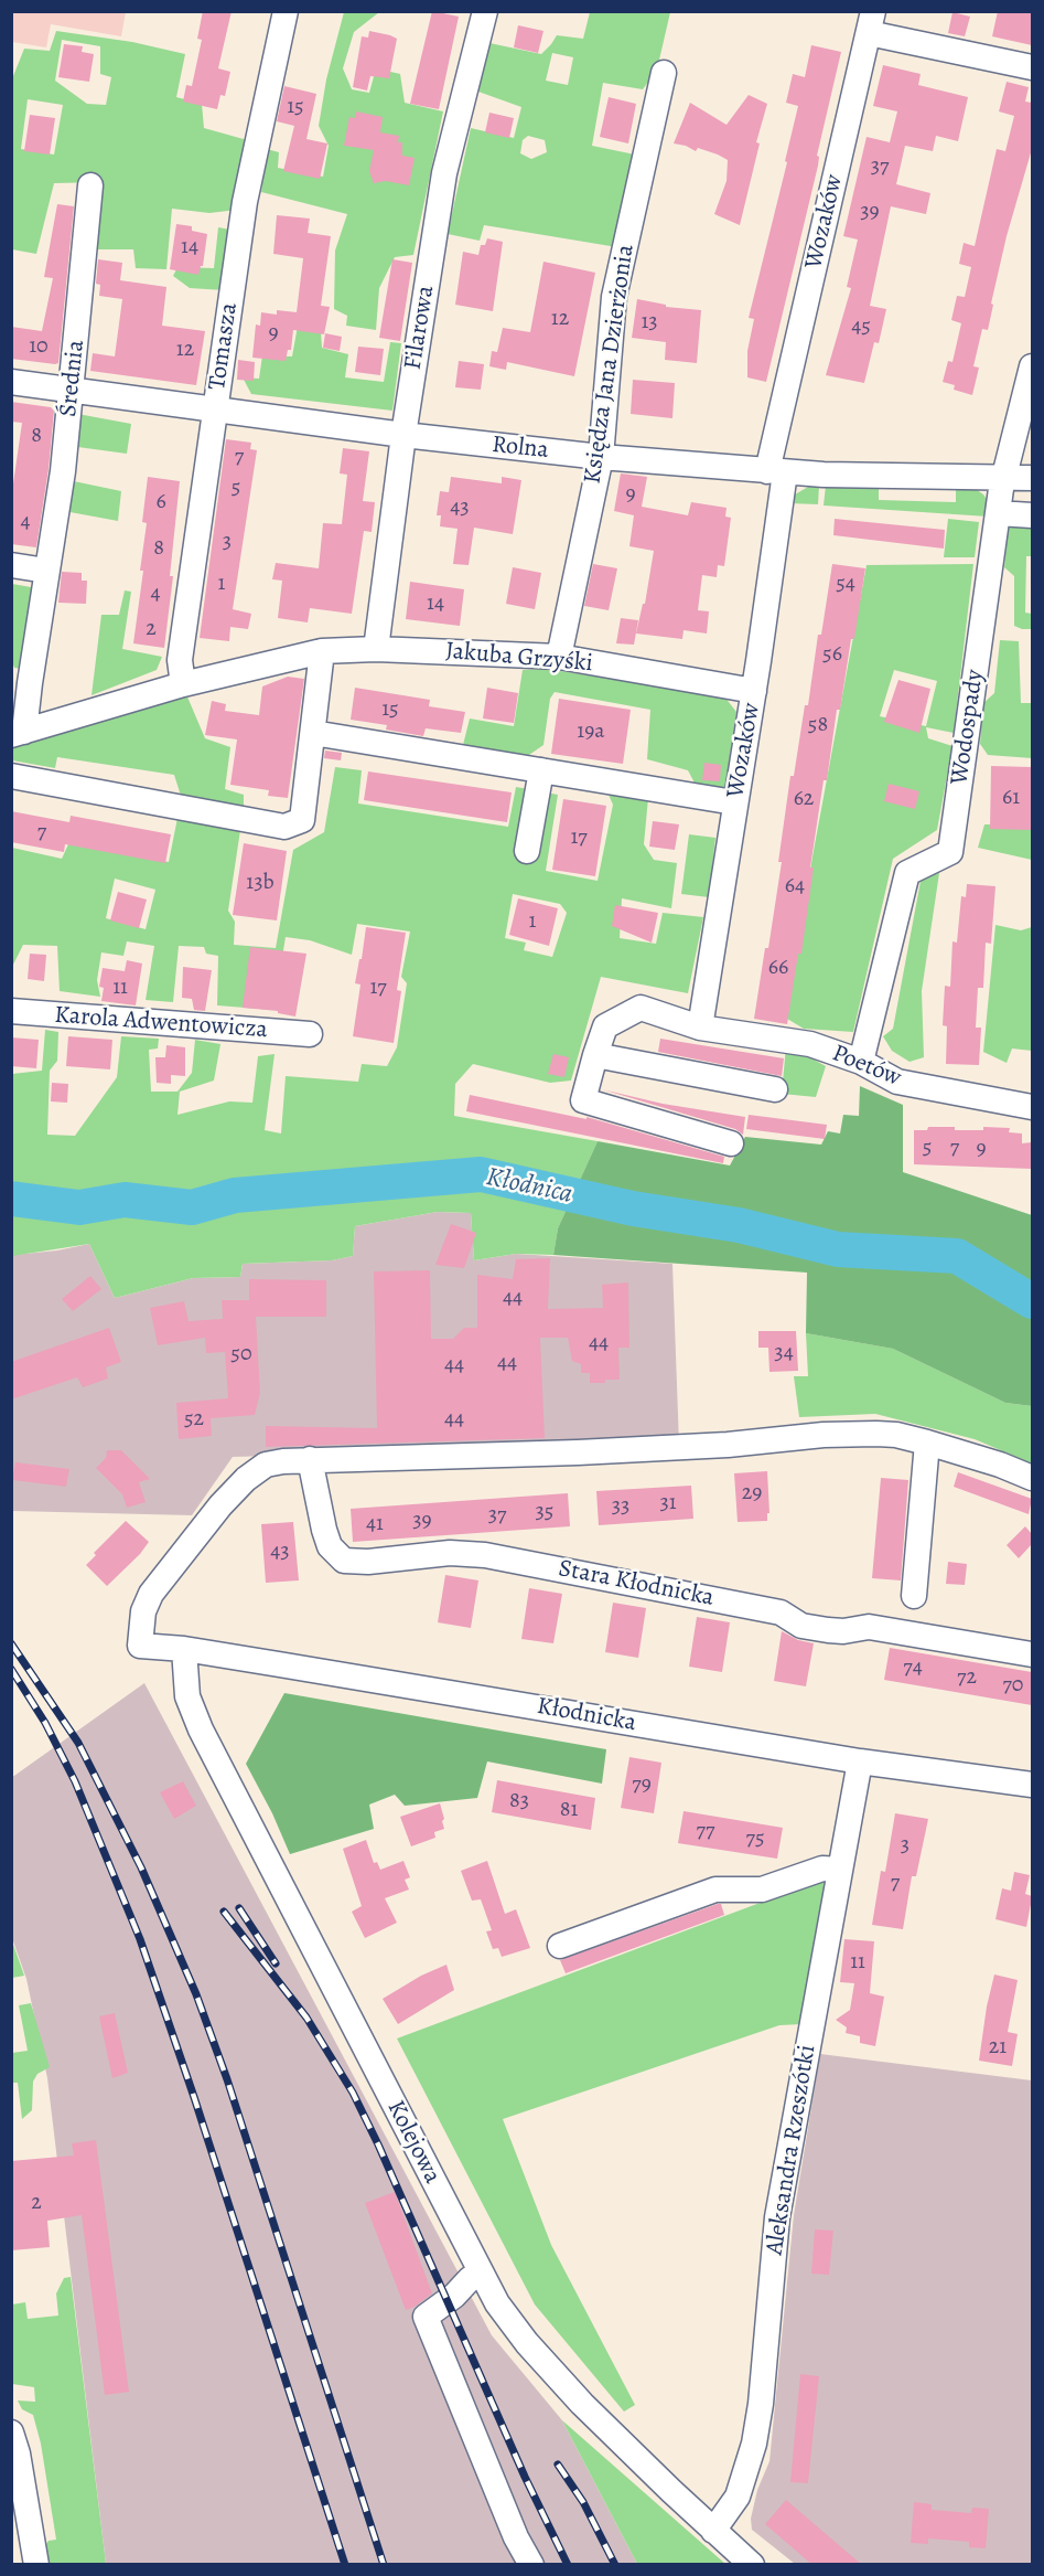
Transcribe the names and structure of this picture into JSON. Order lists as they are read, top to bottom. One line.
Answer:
{"streets":{"street":["Wozaków","Filarowa","Tomasza","Księdza Jana Dzierżonia","Średnia","Rolna","Jakuba Grzyśki","Wodospady","Karola Adwentowicza","Poetów","Stara Kłodnicka","Kłodnicka","Kolejowa","Aleksandra Rzeszótki"]},"crossings":[["Wozaków","Rolna"],["Wozaków","Jakuba Grzyśki"],["Wozaków","Poetów"],["Filarowa","Rolna"],["Filarowa","Jakuba Grzyśki"],["Tomasza","Rolna"],["Tomasza","Jakuba Grzyśki"],["Księdza Jana Dzierżonia","Rolna"],["Księdza Jana Dzierżonia","Jakuba Grzyśki"],["Średnia","Rolna"],["Średnia","Jakuba Grzyśki"],["Rolna","Wodospady"],["Wodospady","Poetów"],["Stara Kłodnicka","Kłodnicka"],["Kłodnicka","Kolejowa"],["Kłodnicka","Aleksandra Rzeszótki"],["Kolejowa","Aleksandra Rzeszótki"]],"water":["Kłodnica"],"house_numbers":["15","37","39","14","12","13","45","9","10","12","8","7","5","9","6","43","4","3","8","1","54","4","14","2","56","15","58","19a","61","62","7","17","13b","64","1","66","11","17","5","7","9","44","44","34","50","44","44","52","44","29","31","33","35","37","39","41","43","74","72","70","79","83","81","77","75","3","7","11","21","2"]}
